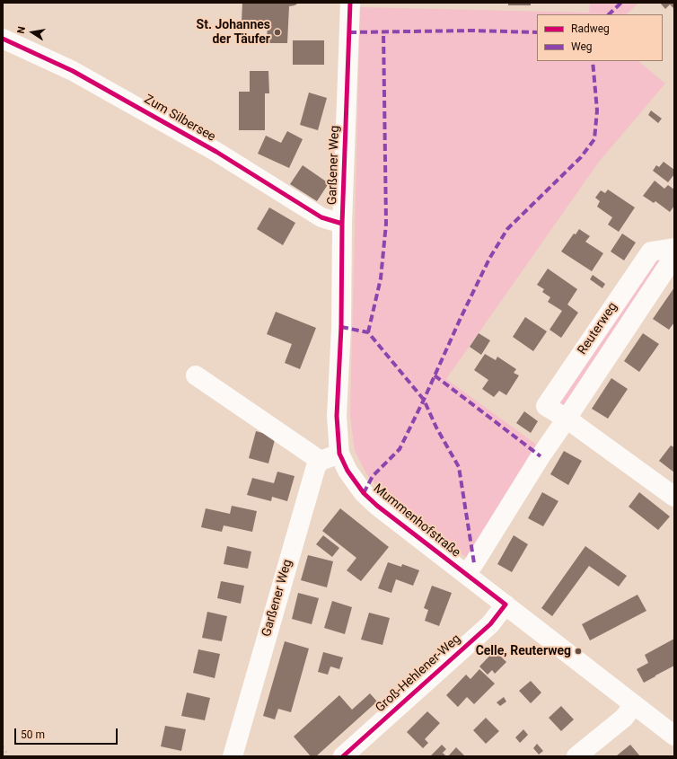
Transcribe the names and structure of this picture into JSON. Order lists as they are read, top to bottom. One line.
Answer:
{"streets":{"street":["Zum Silbersee","Garßener Weg","Reuterweg","Mummenhofstraße","Groß-Hehlener-Weg"]},"crossings":[["Zum Silbersee","Garßener Weg"],["Garßener Weg","Mummenhofstraße"],["Reuterweg","Mummenhofstraße"],["Mummenhofstraße","Groß-Hehlener-Weg"]],"places":["St. Johannes der Täufer","Celle, Reuterweg"],"legend":["Radweg","Weg"],"scale_bar":"50 m","north":"left"}
